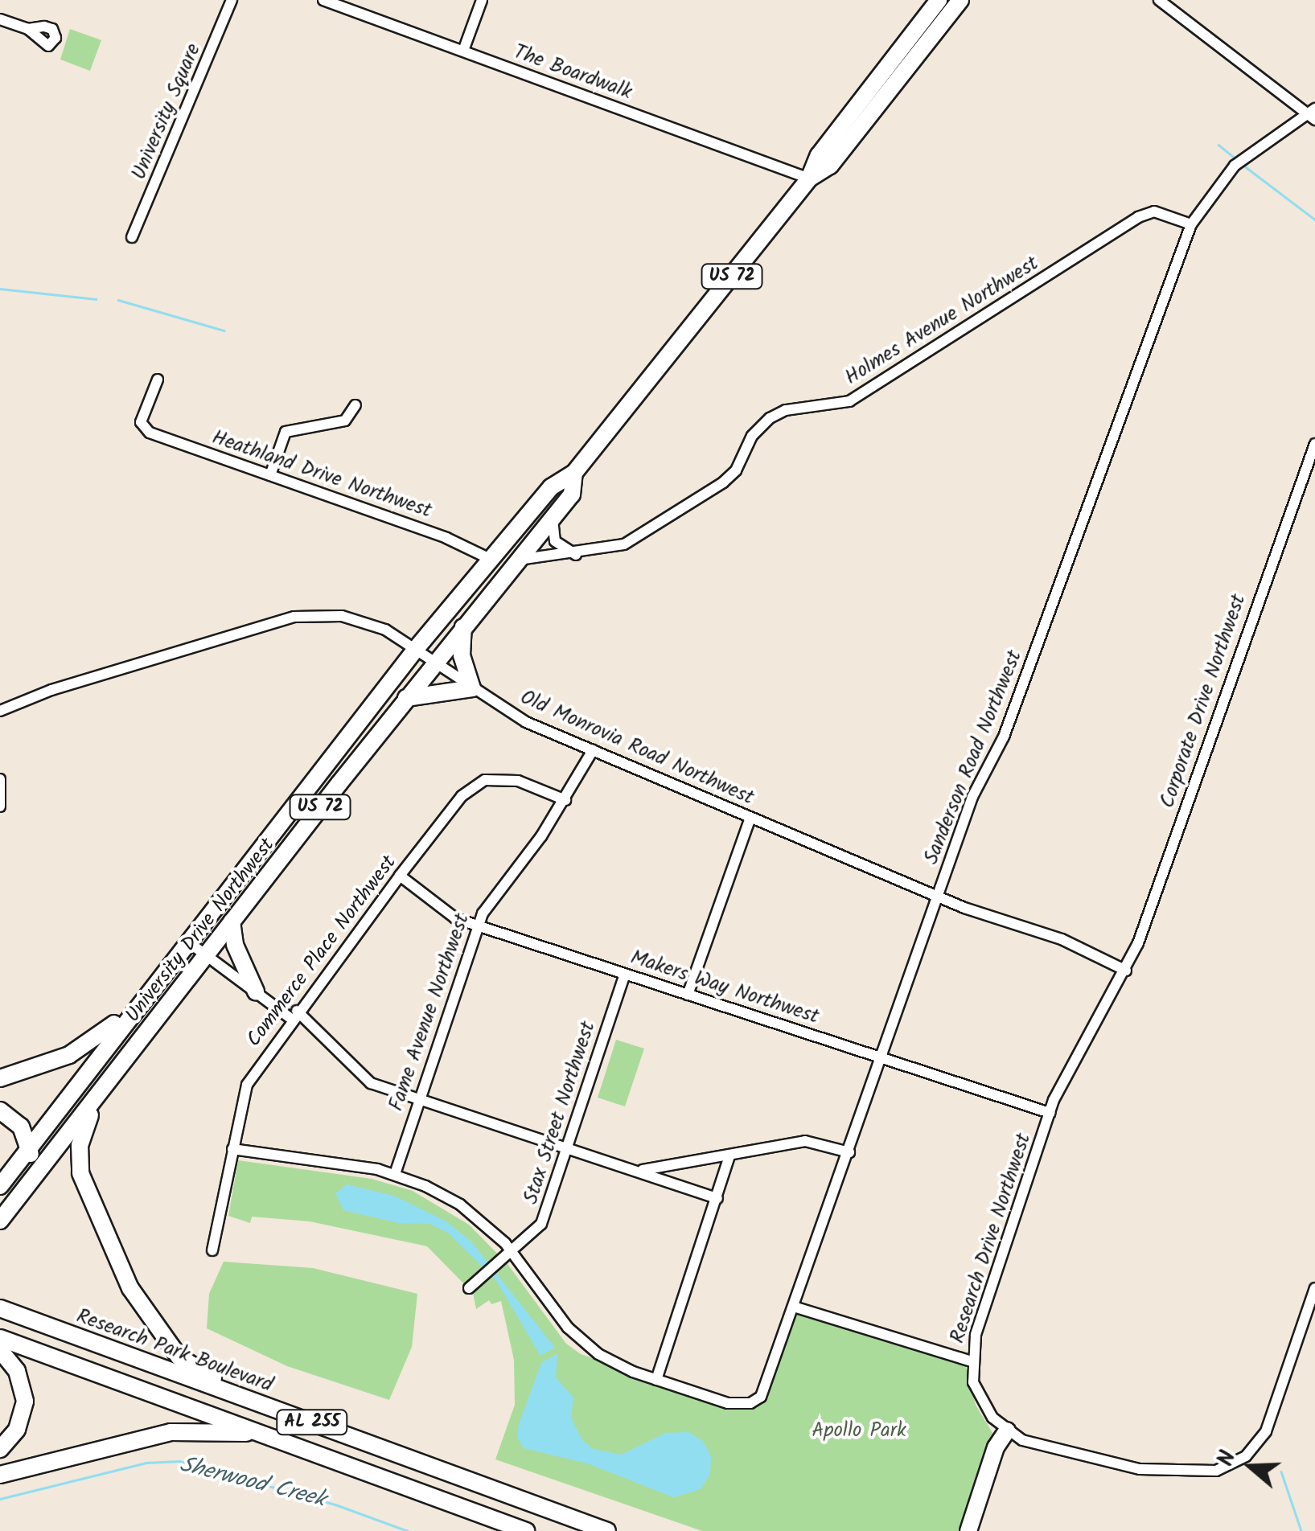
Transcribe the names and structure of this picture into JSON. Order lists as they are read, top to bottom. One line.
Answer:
{"streets":{"highway":["US 72","University Drive Northwest","Research Park Boulevard","AL 255"],"street":["The Boardwalk","University Square","Holmes Avenue Northwest","Heathland Drive Northwest","Corporate Drive Northwest","Old Monrovia Road Northwest","Sanderson Road Northwest","Commerce Place Northwest","Makers Way Northwest","Fame Avenue Northwest","Stax Street Northwest","Research Drive Northwest"]},"crossings":[["The Boardwalk","University Drive Northwest"],["Holmes Avenue Northwest","Sanderson Road Northwest"],["Holmes Avenue Northwest","University Drive Northwest"],["Heathland Drive Northwest","University Drive Northwest"],["Corporate Drive Northwest","Old Monrovia Road Northwest"],["Corporate Drive Northwest","Research Drive Northwest"],["Old Monrovia Road Northwest","Sanderson Road Northwest"],["Old Monrovia Road Northwest","University Drive Northwest"],["Old Monrovia Road Northwest","Fame Avenue Northwest"],["Old Monrovia Road Northwest","Research Drive Northwest"],["Sanderson Road Northwest","Makers Way Northwest"],["Commerce Place Northwest","Makers Way Northwest"],["Commerce Place Northwest","Fame Avenue Northwest"],["Makers Way Northwest","Fame Avenue Northwest"],["Makers Way Northwest","Stax Street Northwest"],["Makers Way Northwest","Research Drive Northwest"]],"water":["Sherwood Creek"],"parks":["Apollo Park"],"north":"left"}
